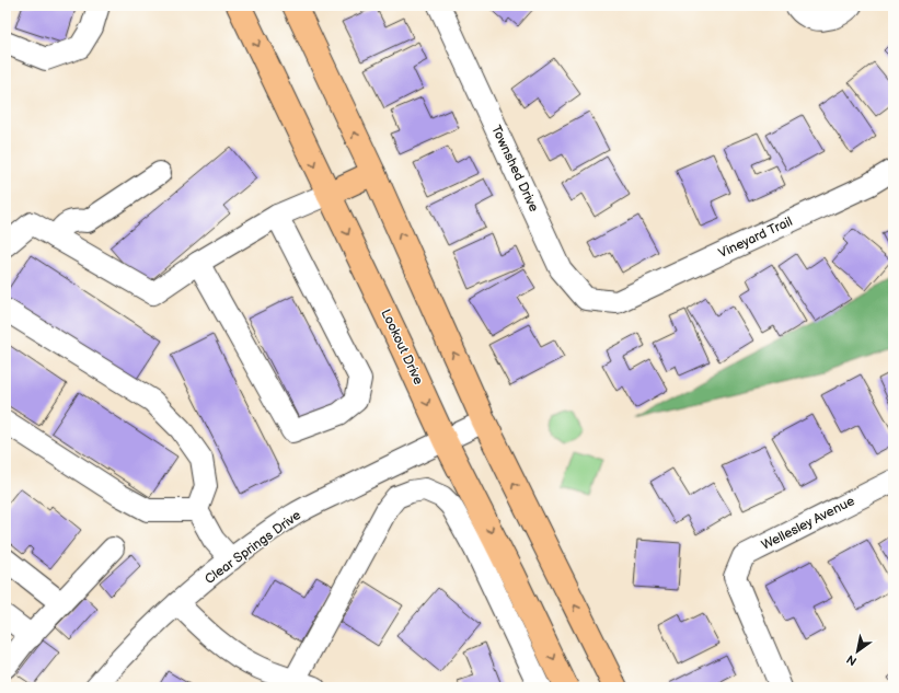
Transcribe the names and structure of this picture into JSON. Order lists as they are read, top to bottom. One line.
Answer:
{"streets":{"main road":["Lookout Drive"],"street":["Townshed Drive","Vineyard Trail","Wellesley Avenue","Clear Springs Drive"]},"crossings":[["Townshed Drive","Vineyard Trail"],["Lookout Drive","Clear Springs Drive"]],"north":"bottom left"}
